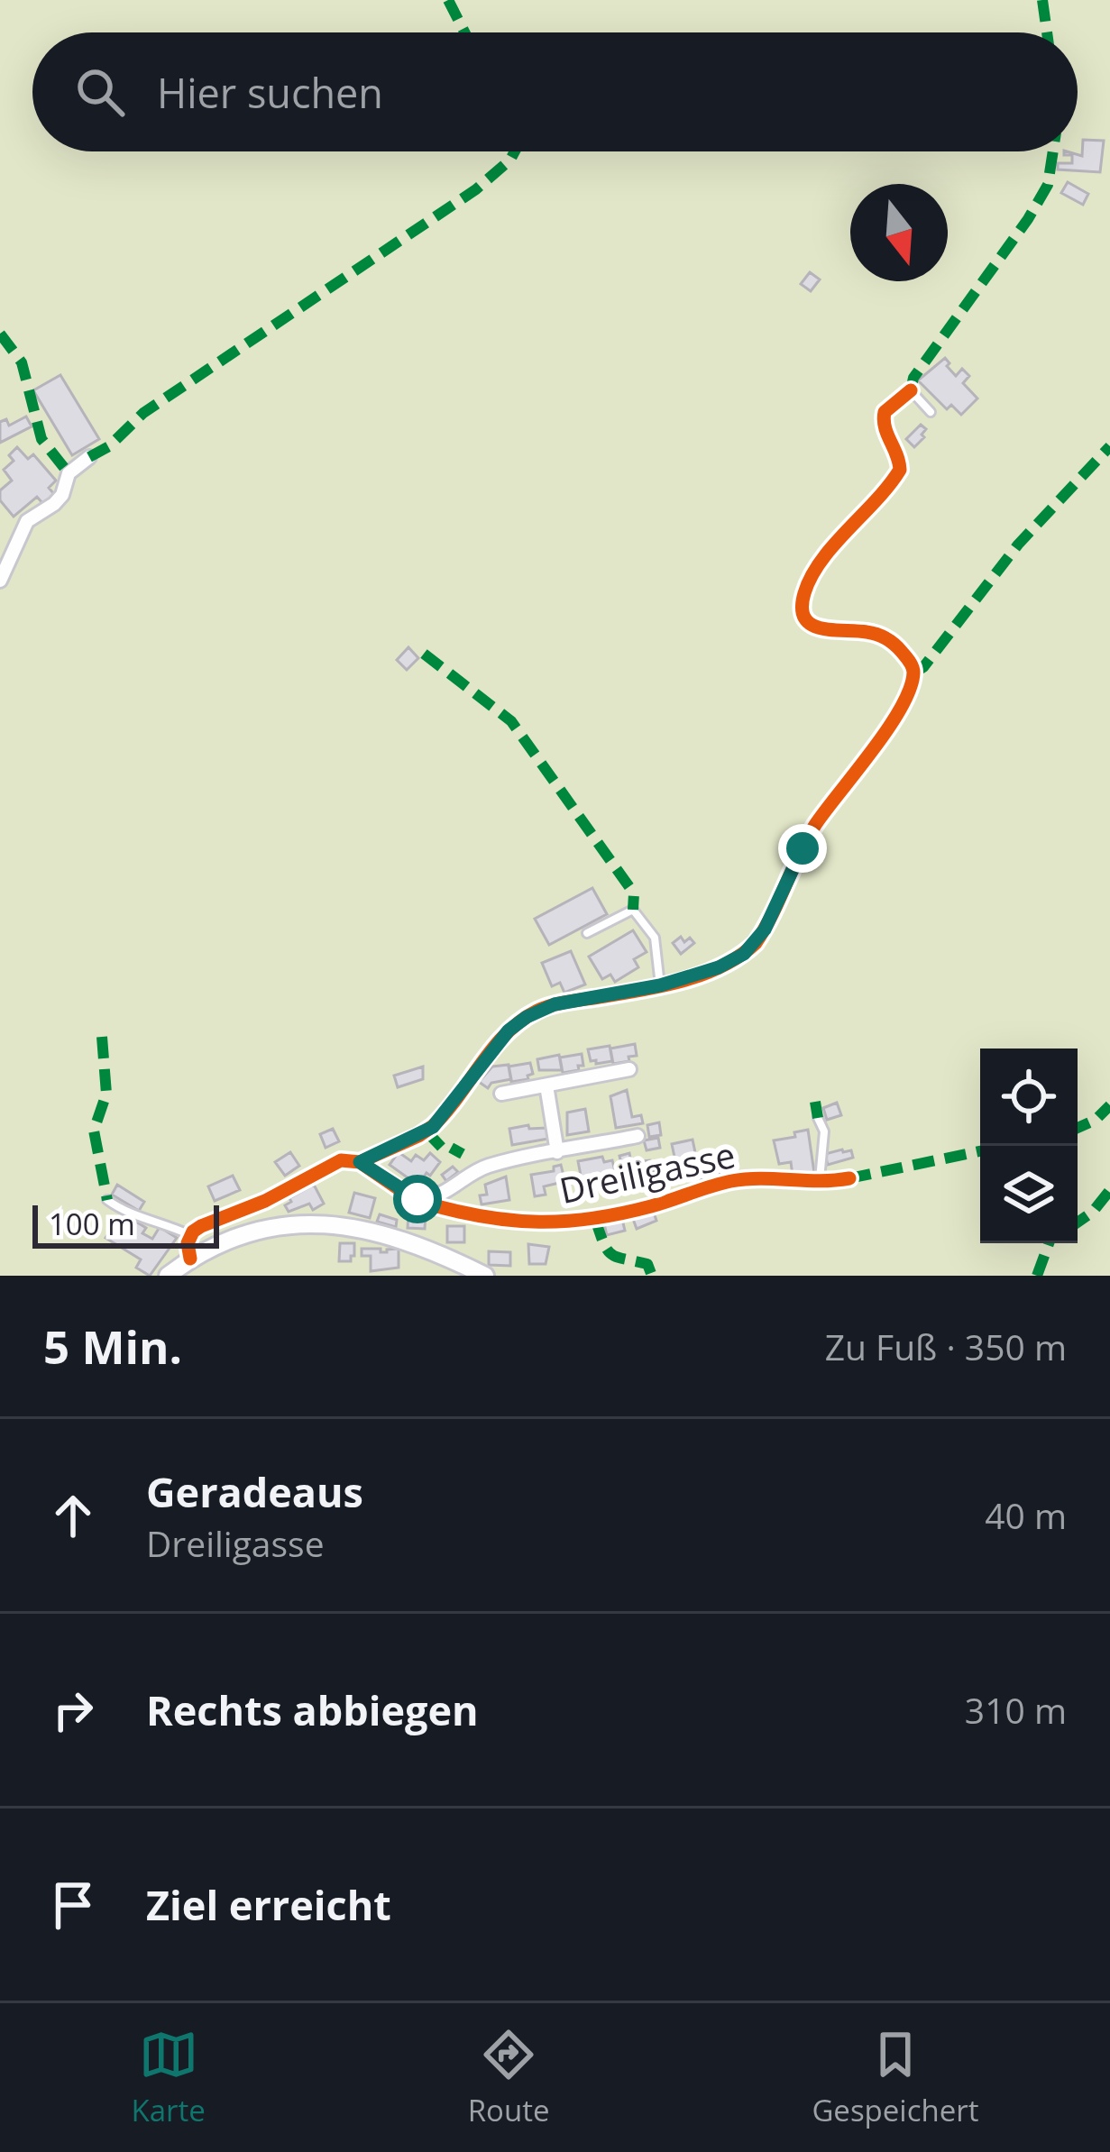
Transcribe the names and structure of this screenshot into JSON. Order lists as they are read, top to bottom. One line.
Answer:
{"streets":{"street":["Dreiligasse"]},"scale_bar":"100 m","north":"bottom","page":{"search":"Hier suchen","scale":"100 m","heading":["5 Min.","Zu Fuß · 350 m"],"list":[["Geradeaus","Dreiligasse","40 m"],["Rechts abbiegen","310 m"],"Ziel erreicht"],"nav":["Karte","Route","Gespeichert"]}}
